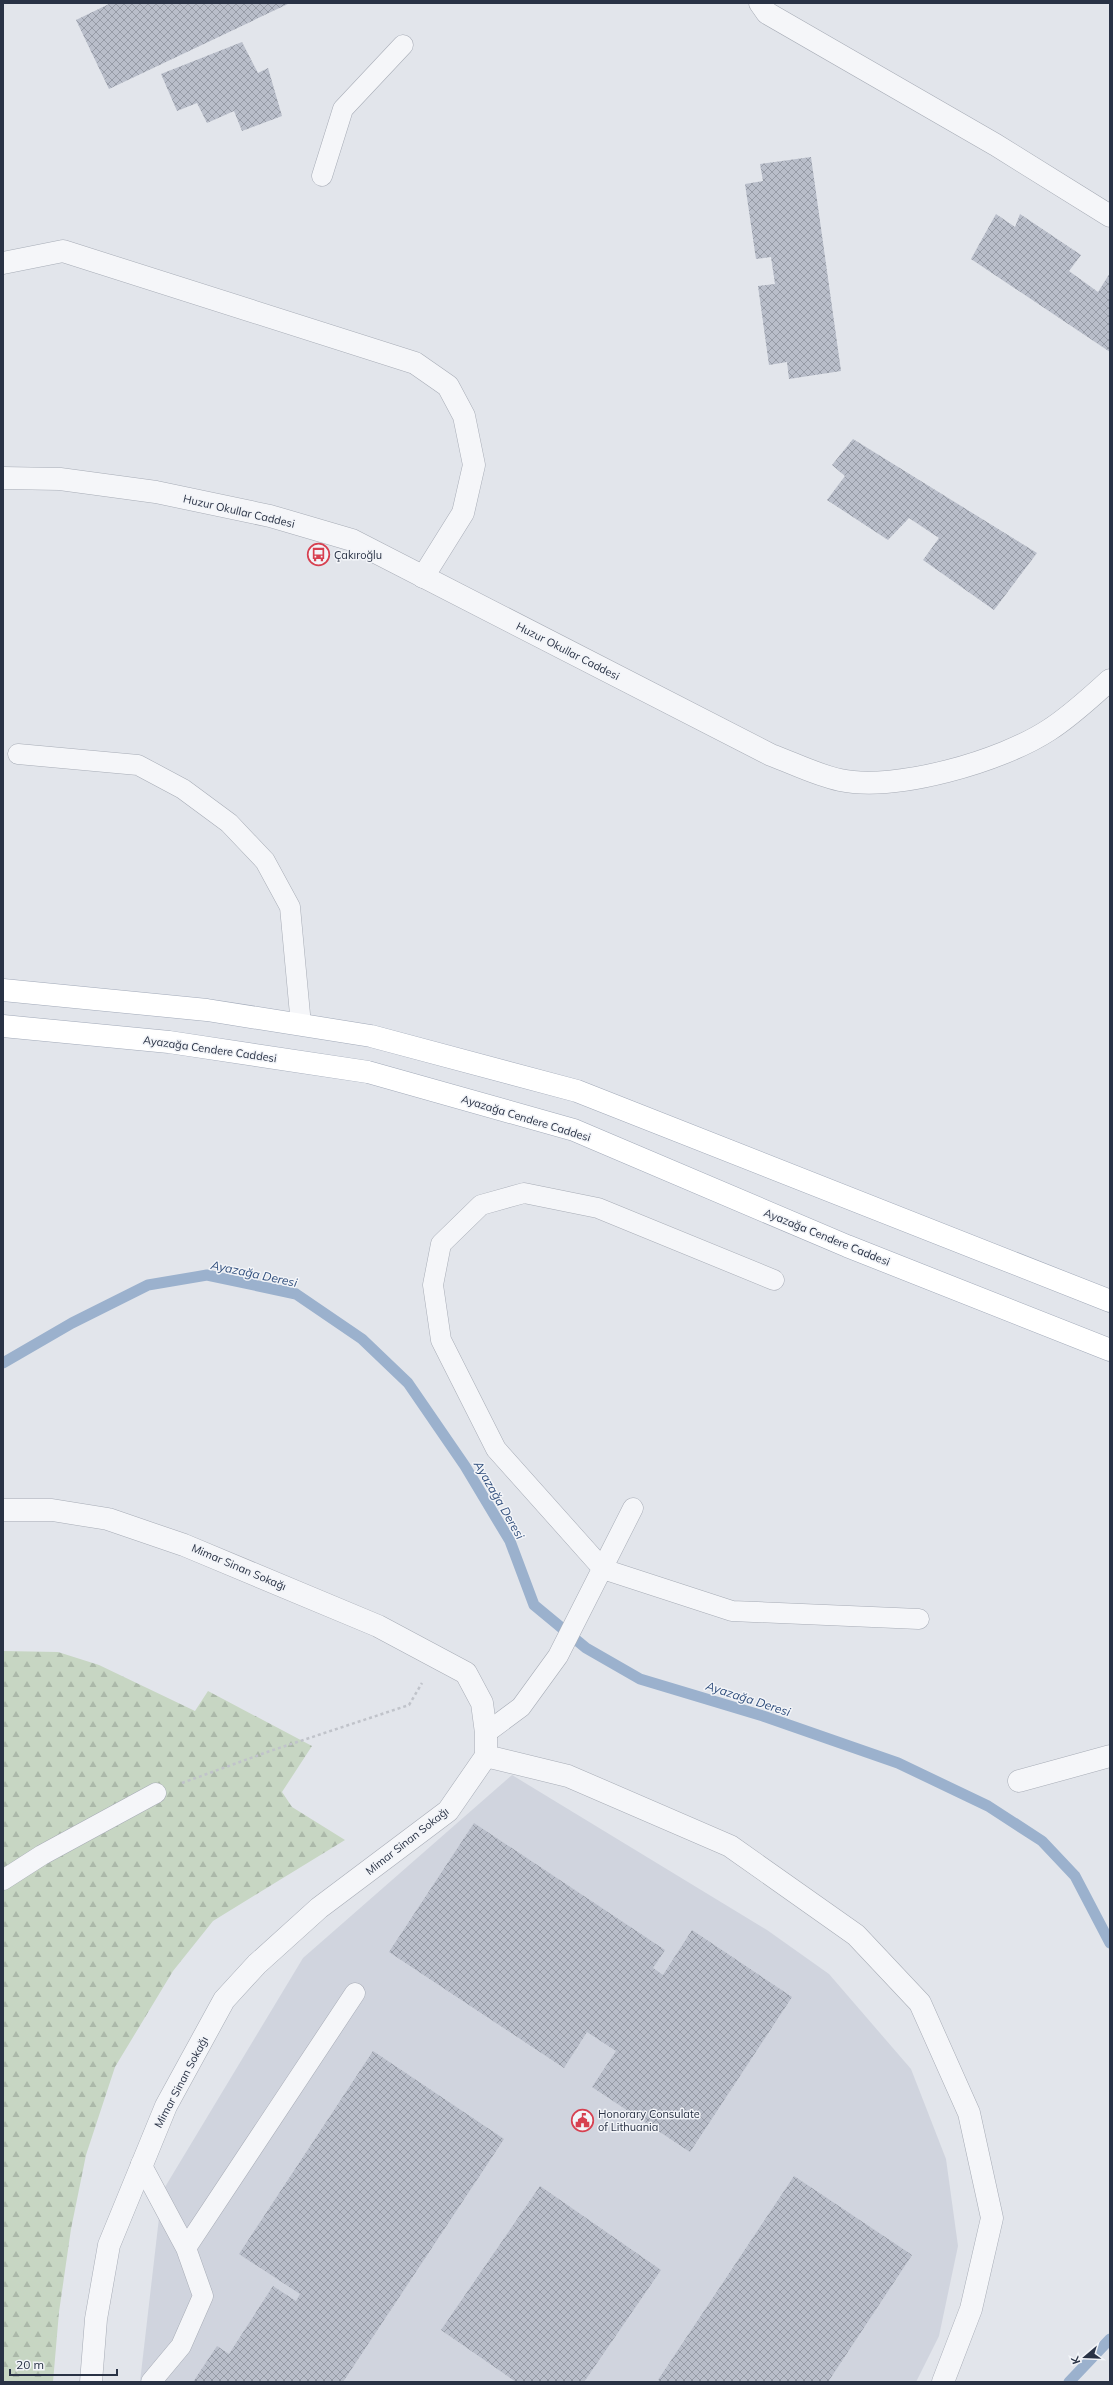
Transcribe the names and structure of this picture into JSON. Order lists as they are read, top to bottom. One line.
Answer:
{"streets":{"main road":["Ayazağa Cendere Caddesi"],"street":["Huzur Okullar Caddesi","Mimar Sinan Sokağı"]},"water":["Ayazağa Deresi"],"places":{"bus stop":["Çakıroğlu"],"public building":["Honorary Consulate of Lithuania"]},"scale_bar":"20 m","north":"left"}
